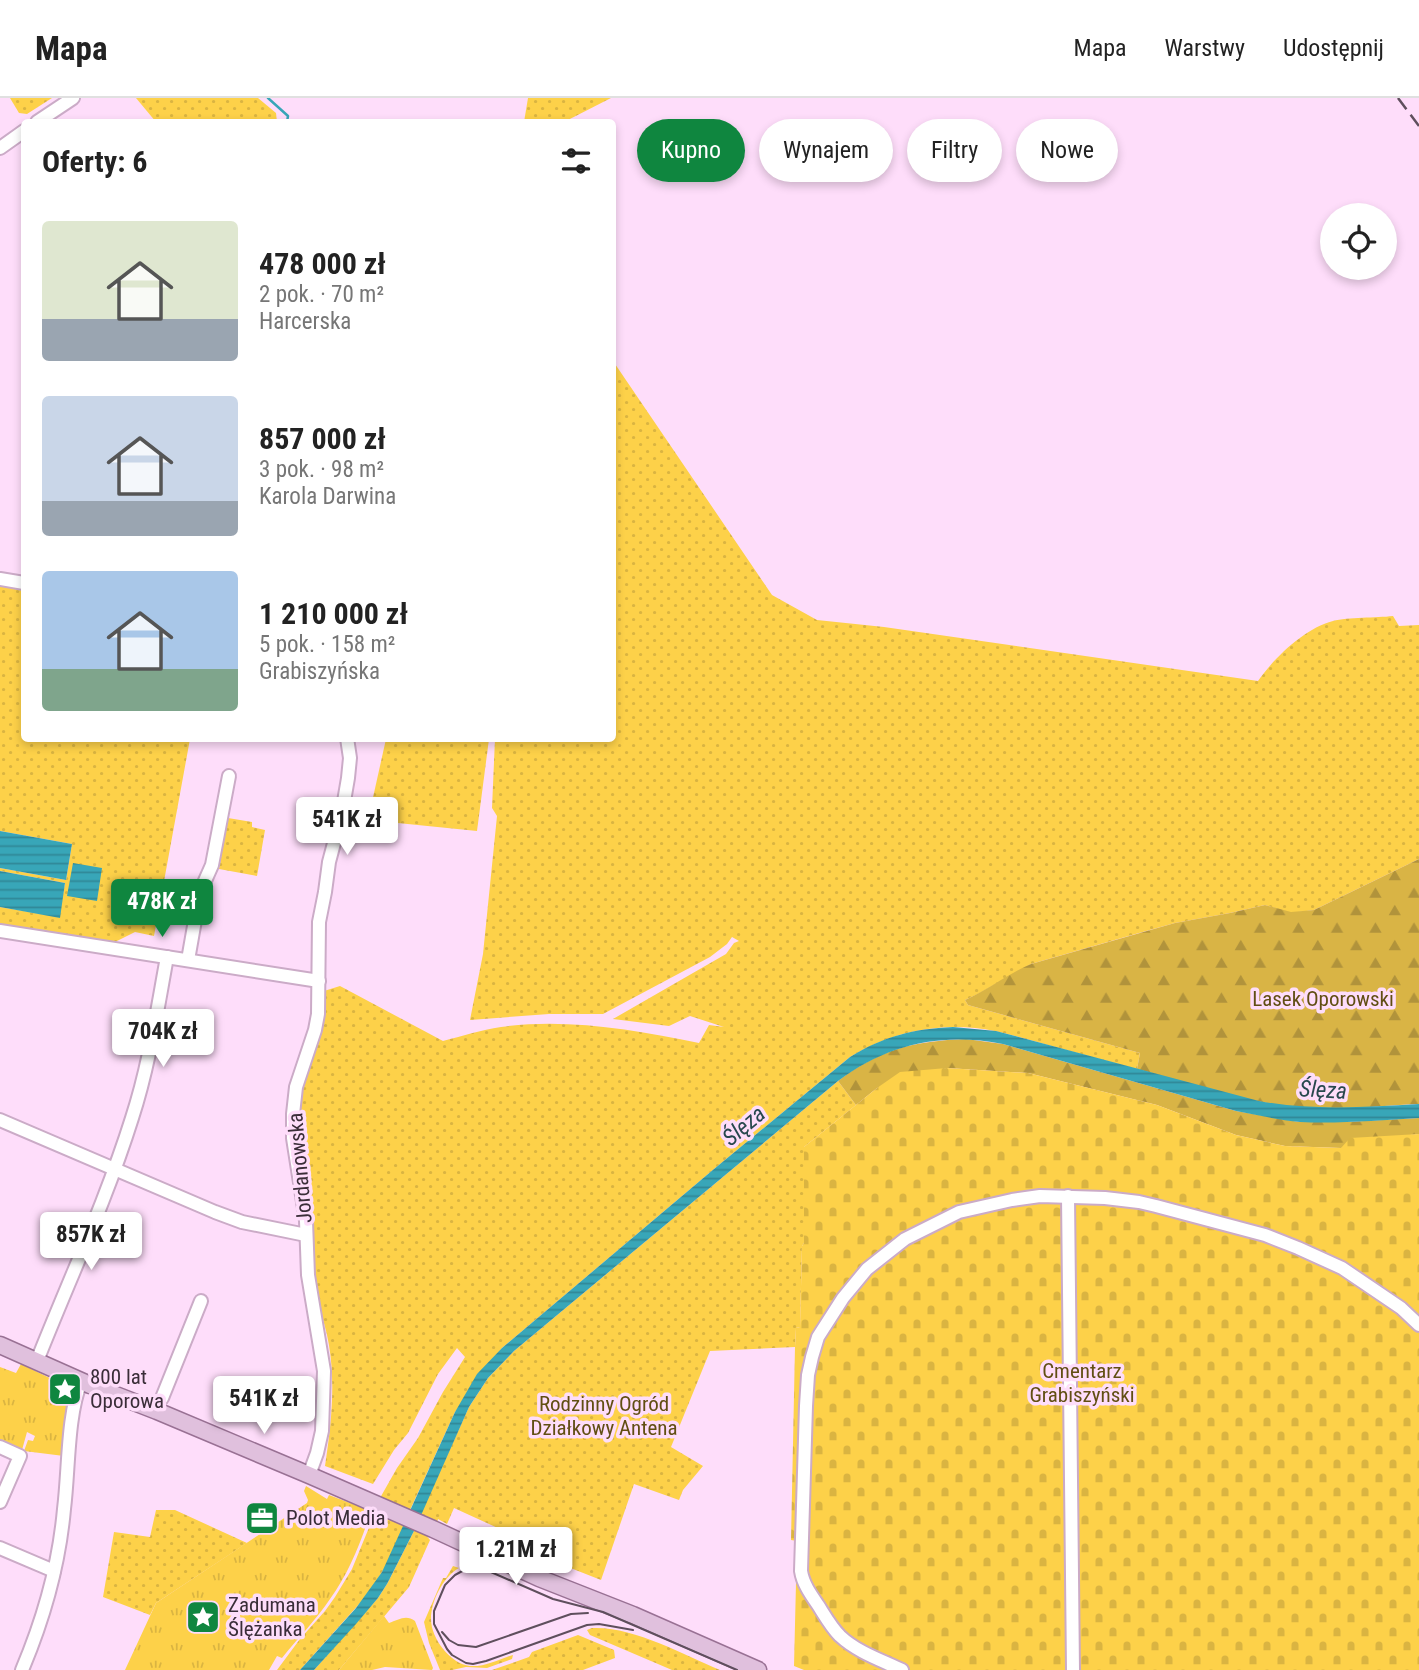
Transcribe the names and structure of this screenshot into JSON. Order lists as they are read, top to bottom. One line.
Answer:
{"streets":{"street":["Jordanowska"]},"water":["Ślęza"],"parks":["Lasek Oporowski","Cmentarz Grabiszyński","Rodzinny Ogród Działkowy Antena"],"places":{"place":["800 lat Oporowa","Zadumana Ślężanka"],"office":["Polot Media"]},"page":{"header":"Mapa","nav":["Mapa","Warstwy","Udostępnij"],"chip":["Kupno","Wynajem","Filtry","Nowe"],"heading":"Oferty: 6","list":[{"name":"478 000 zł","note":"2 pok. · 70 m² · Harcerska"},{"name":"857 000 zł","note":"3 pok. · 98 m² · Karola Darwina"},{"name":"1 210 000 zł","note":"5 pok. · 158 m² · Grabiszyńska"}],"price":["541K zł","478K zł","704K zł","857K zł","541K zł","1.21M zł"]}}
